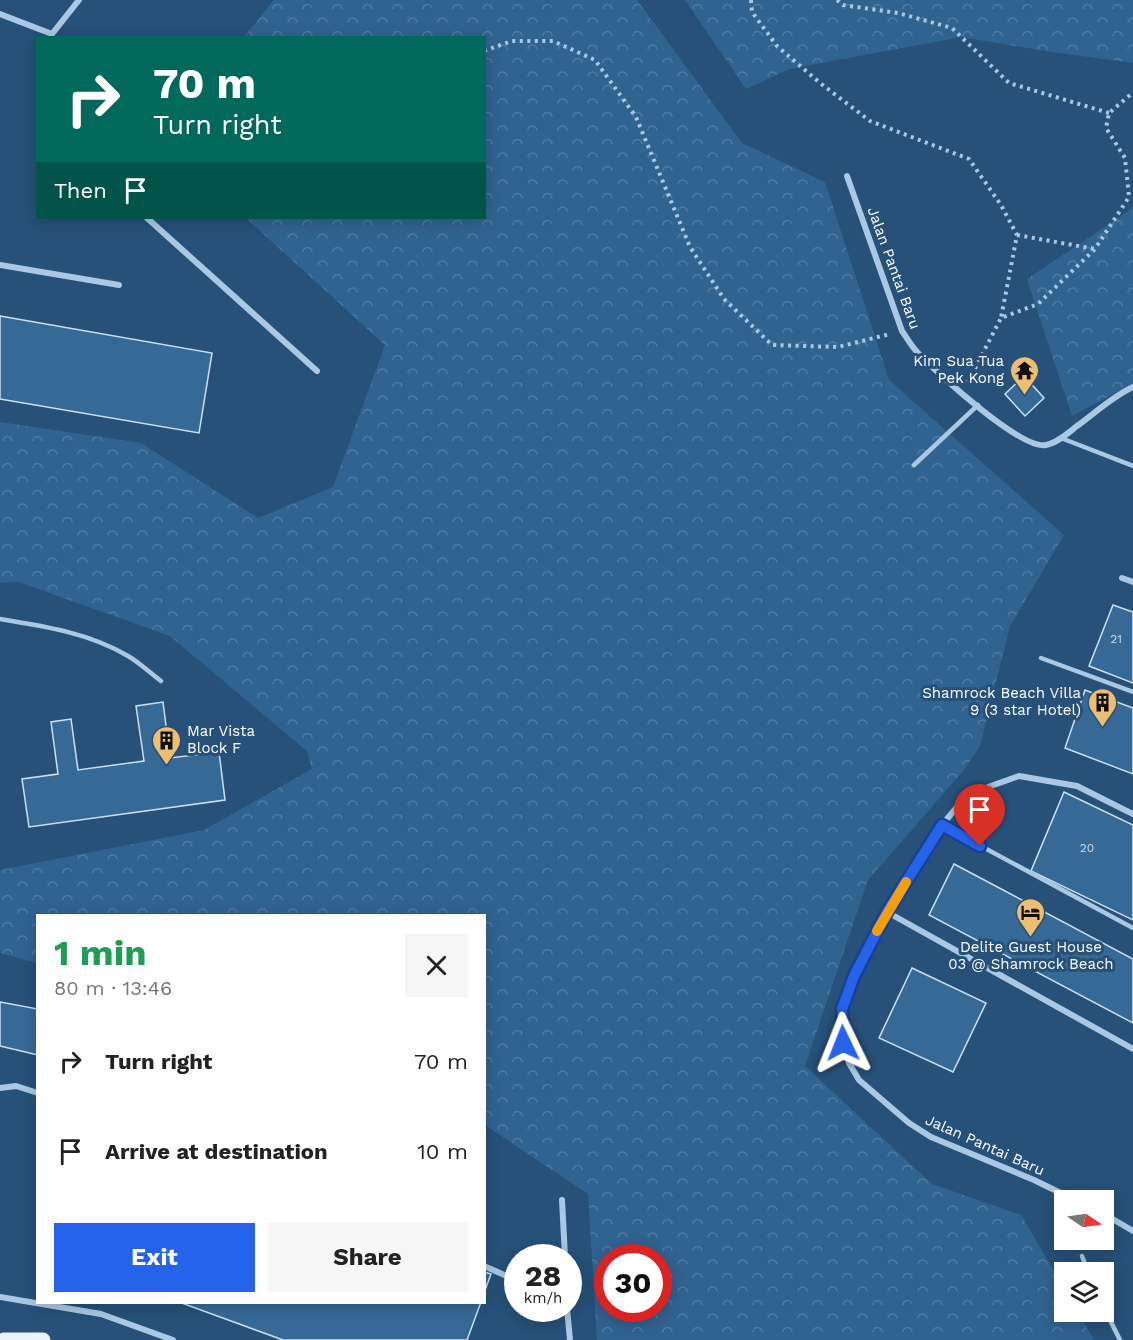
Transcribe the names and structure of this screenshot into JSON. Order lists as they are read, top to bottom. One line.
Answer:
{"streets":{"street":["Jalan Pantai Baru"]},"places":{"temple":["Kim Sua Tua Pek Kong"],"building":["Shamrock Beach Villa 9 (3 star Hotel)","Mar Vista Block F"],"hotel":["Delite Guest House 03 @ Shamrock Beach"]},"house_numbers":["21","20"],"north":"right","page":{"turn":["70 m","Turn right"],"then":"Then","heading":["1 min","80 m · 13:46"],"list":[{"name":"Turn right","value":"70 m"},{"name":"Arrive at destination","value":"10 m"}],"buttons":["Exit","Share"],"speed":"28 km/h","limit":"30"}}
